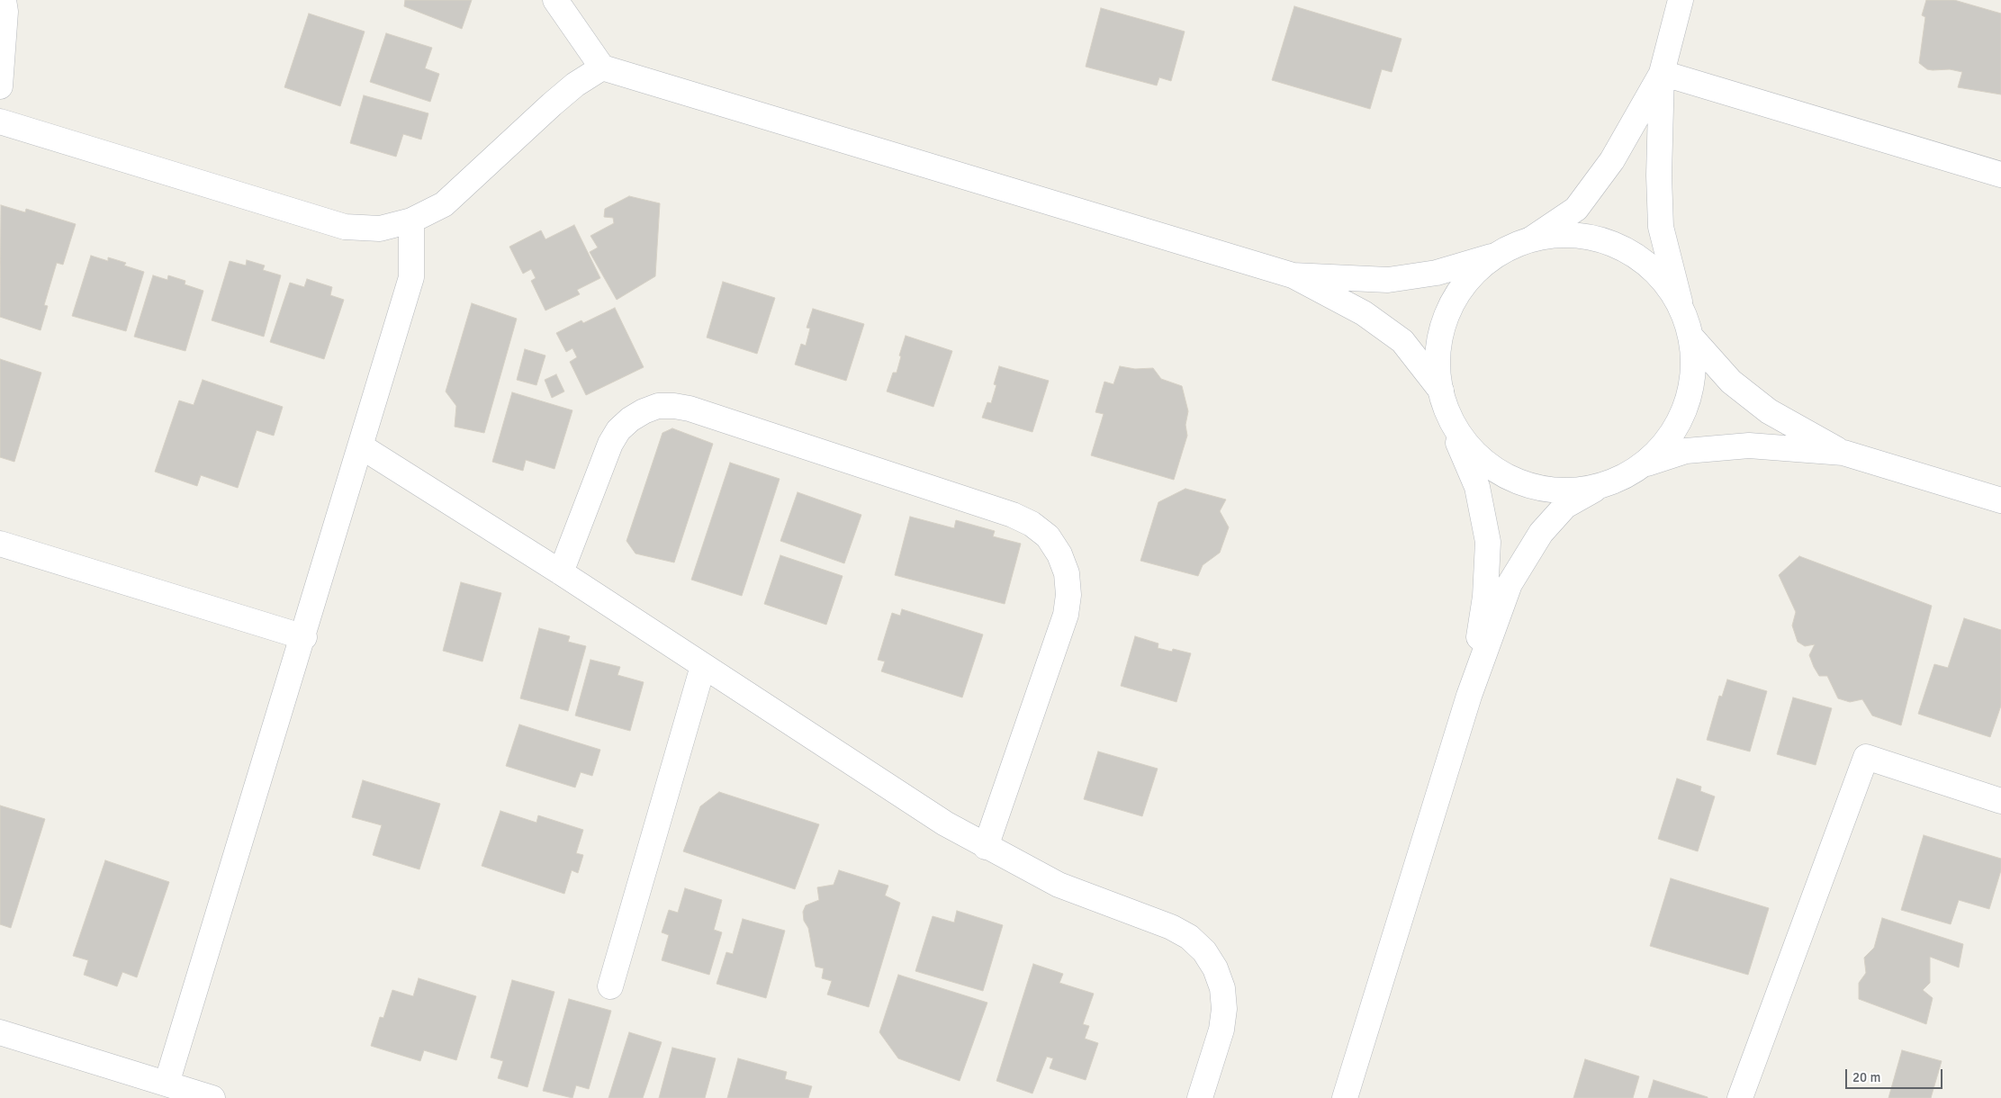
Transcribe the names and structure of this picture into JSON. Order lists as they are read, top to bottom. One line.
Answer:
{"scale_bar":"20 m"}
